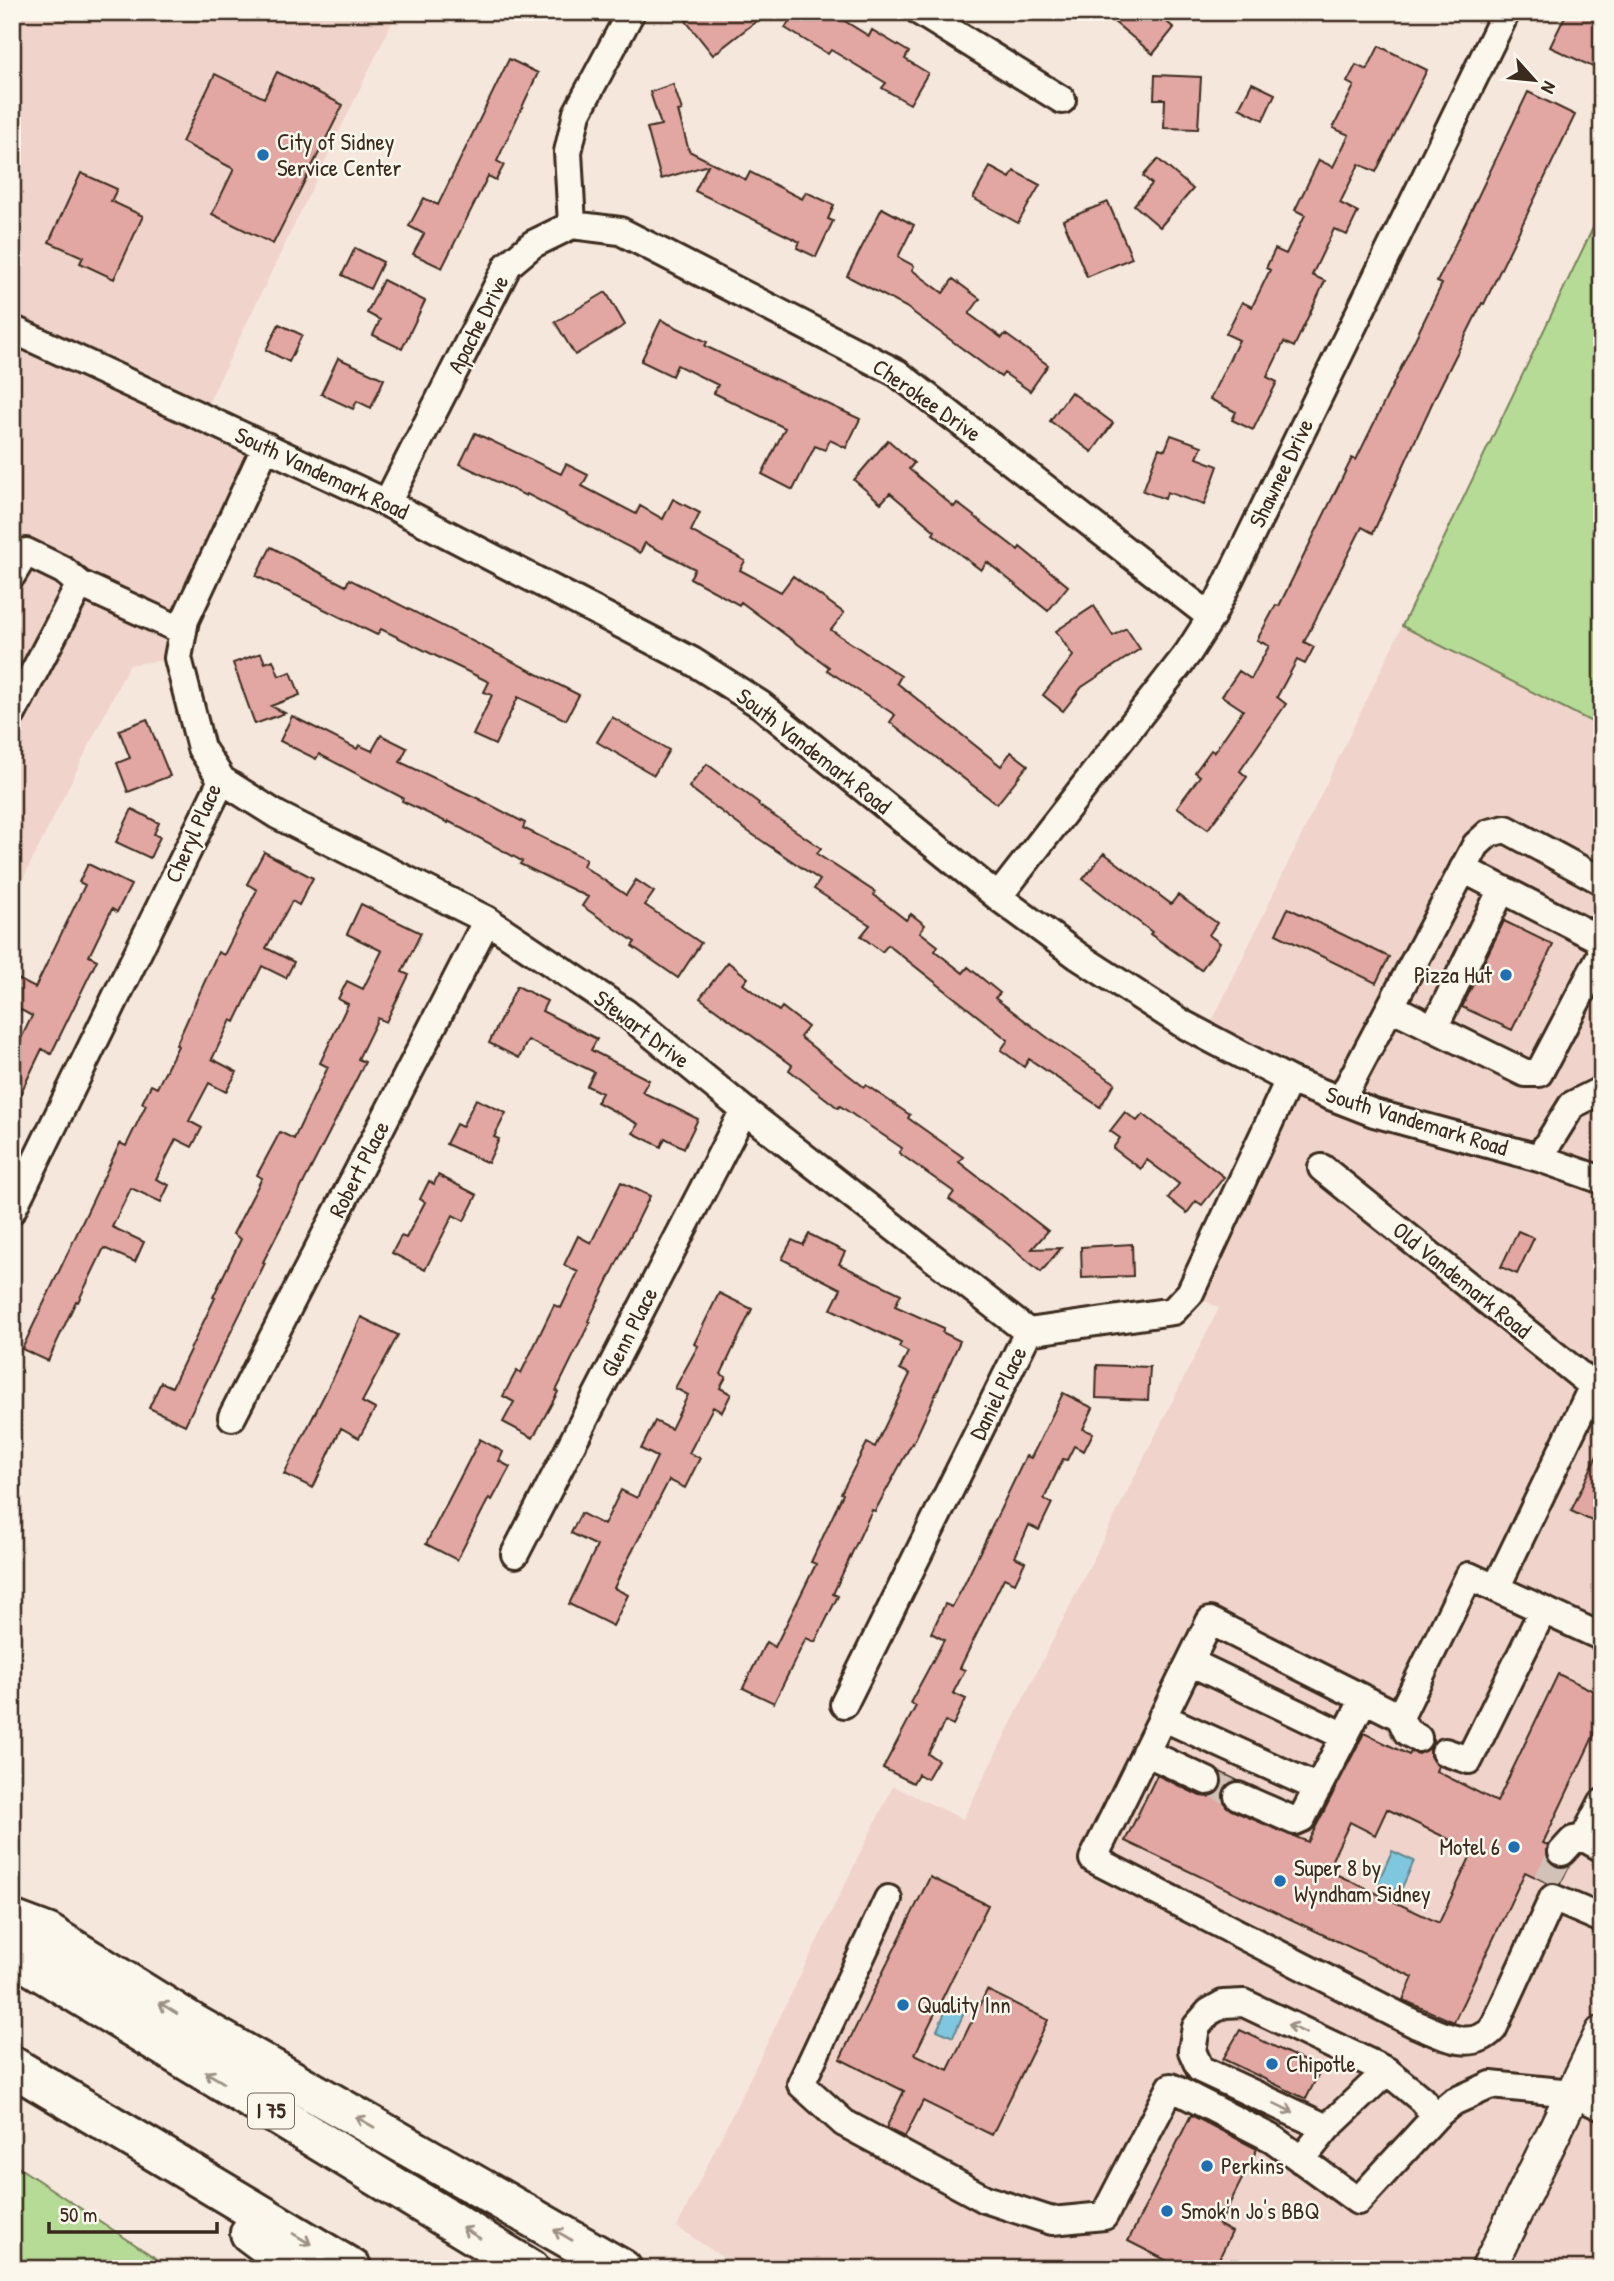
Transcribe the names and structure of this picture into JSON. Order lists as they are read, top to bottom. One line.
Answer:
{"streets":{"highway":["I 75"],"street":["Apache Drive","Cherokee Drive","South Vandemark Road","Shawnee Drive","Cheryl Place","Stewart Drive","Robert Place","Old Vandemark Road","Glenn Place","Daniel Place"]},"crossings":[["Apache Drive","Cherokee Drive"],["Apache Drive","South Vandemark Road"],["Cherokee Drive","Shawnee Drive"],["South Vandemark Road","Shawnee Drive"],["South Vandemark Road","Cheryl Place"],["South Vandemark Road","Daniel Place"],["Cheryl Place","Stewart Drive"],["Stewart Drive","Robert Place"],["Stewart Drive","Glenn Place"],["Stewart Drive","Daniel Place"]],"places":["City of Sidney Service Center","Pizza Hut","Motel 6","Super 8 by Wyndham Sidney","Quality Inn","Chipotle","Perkins","Smok'n Jo's BBQ"],"scale_bar":"50 m","north":"bottom right"}
